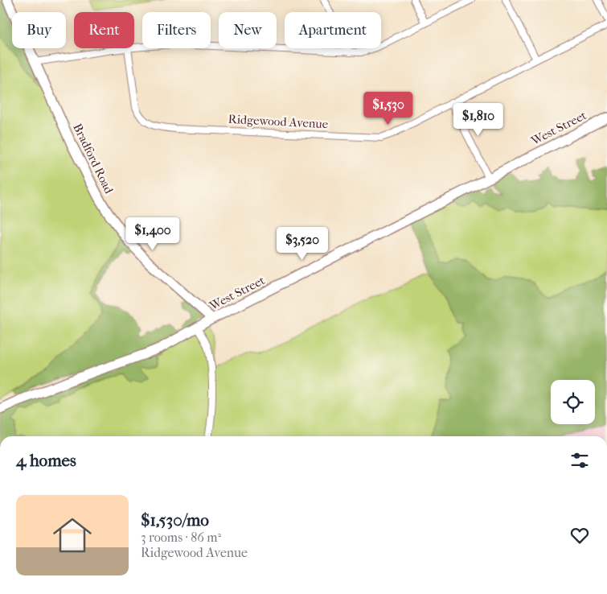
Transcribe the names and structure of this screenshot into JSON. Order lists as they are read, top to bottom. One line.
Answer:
{"streets":{"street":["Ridgewood Avenue","West Street","Bradford Road"]},"crossings":[["West Street","Bradford Road"]],"page":{"chip":["Buy","Rent","Filters","New","Apartment"],"price":["$1,530","$1,810","$1,400","$3,520"],"heading":"4 homes","list":[{"name":"$1,530/mo","note":"3 rooms · 86 m² · Ridgewood Avenue"}]}}
